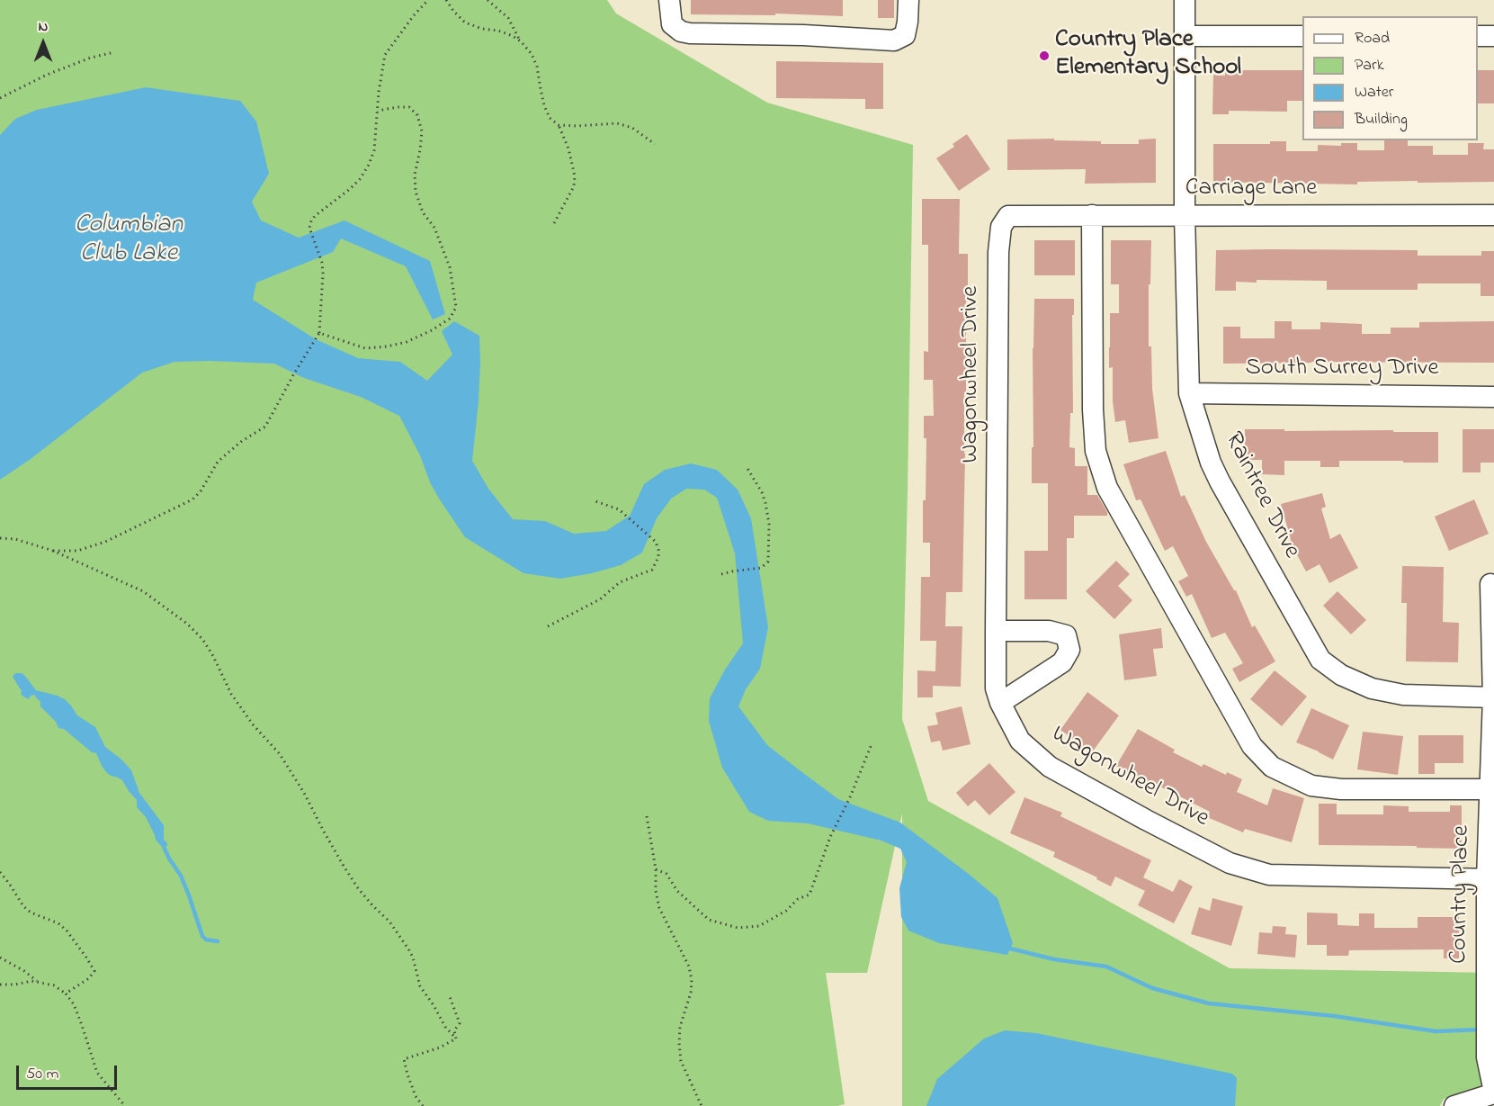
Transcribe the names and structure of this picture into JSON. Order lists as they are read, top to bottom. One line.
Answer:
{"streets":{"street":["Carriage Lane","South Surrey Drive","Wagonwheel Drive","Raintree Drive","Country Place"]},"crossings":[["Carriage Lane","Wagonwheel Drive"],["Carriage Lane","Raintree Drive"],["South Surrey Drive","Raintree Drive"],["Wagonwheel Drive","Country Place"],["Raintree Drive","Country Place"]],"water":["Columbian Club Lake"],"places":["Country Place Elementary School"],"legend":["Road","Park","Water","Building"],"scale_bar":"50 m","north":"top"}
